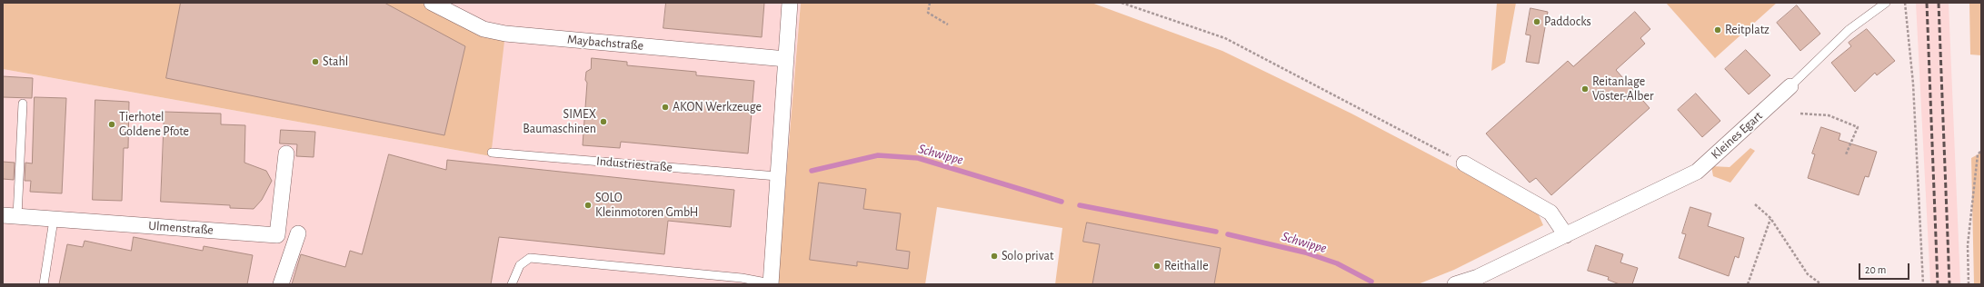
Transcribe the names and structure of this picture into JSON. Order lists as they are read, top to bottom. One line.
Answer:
{"streets":{"street":["Maybachstraße","Kleines Egart","Ulmenstraße"],"lane":["Industriestraße"]},"water":["Schwippe"],"places":["Paddocks","Reitplatz","Stahl","Reitanlage Vöster-Alber","AKON Werkzeuge","SIMEX Baumaschinen","Tierhotel Goldene Pfote","SOLO Kleinmotoren GmbH","Solo privat","Reithalle"],"scale_bar":"20 m"}
